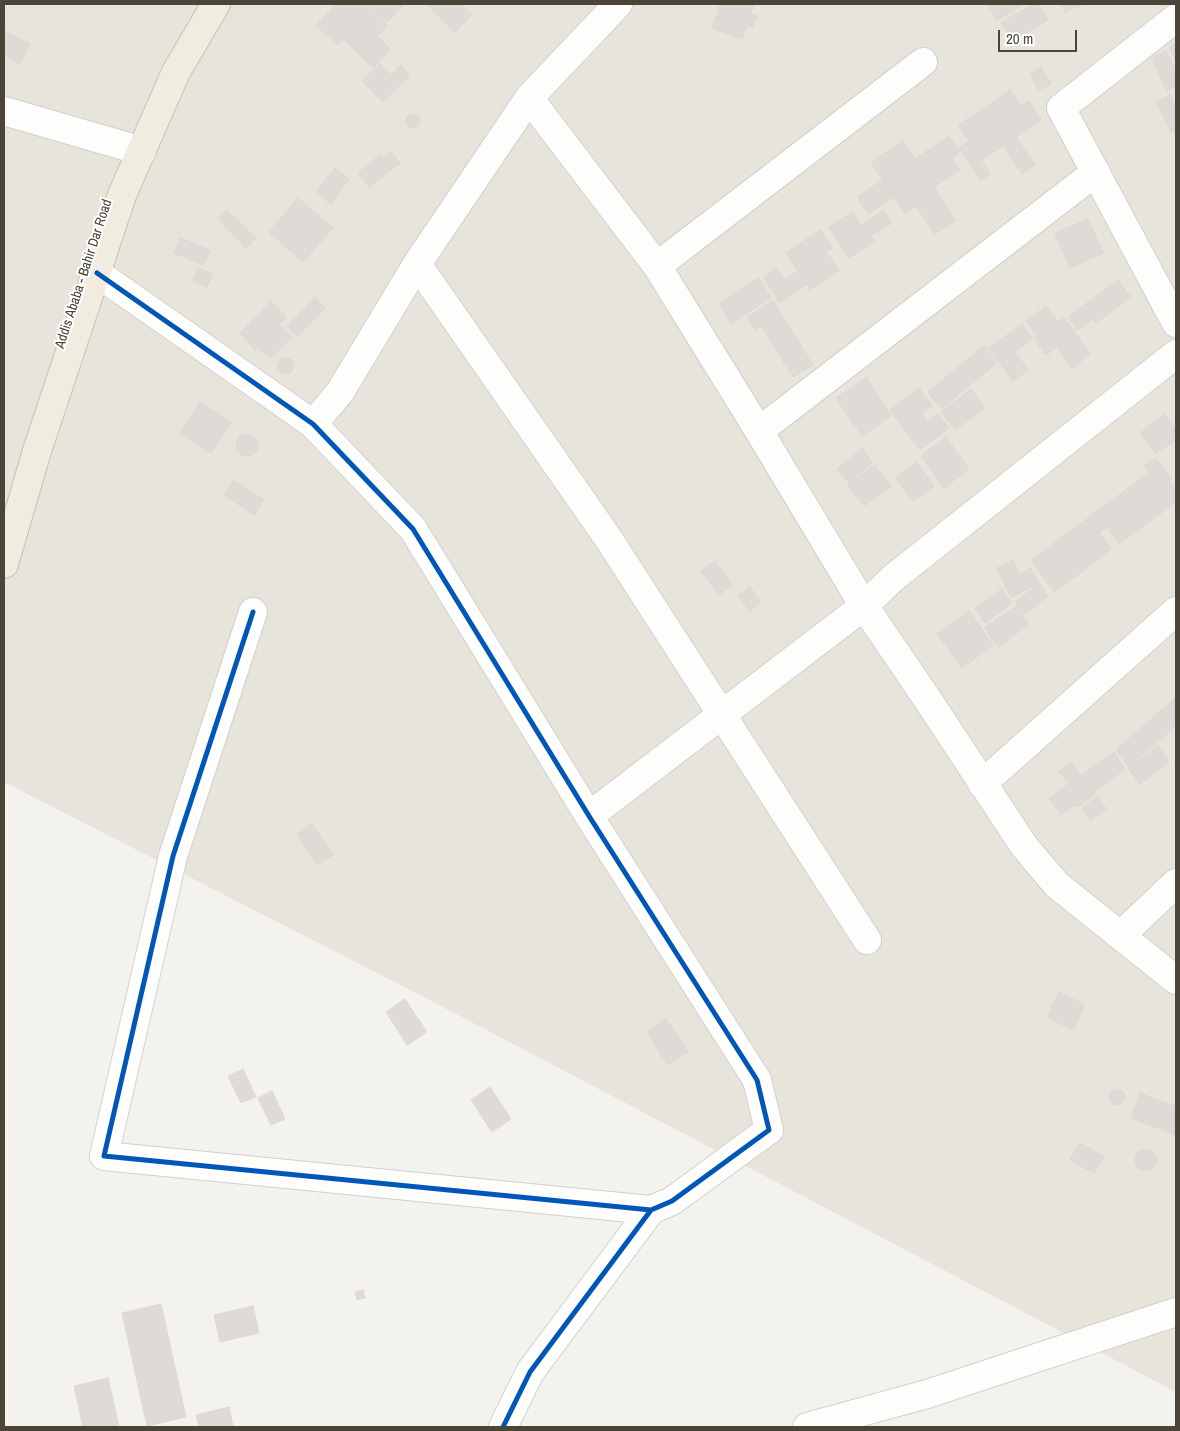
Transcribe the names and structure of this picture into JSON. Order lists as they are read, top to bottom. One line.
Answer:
{"streets":{"highway":["Addis Ababa - Bahir Dar Road"]},"scale_bar":"20 m"}
